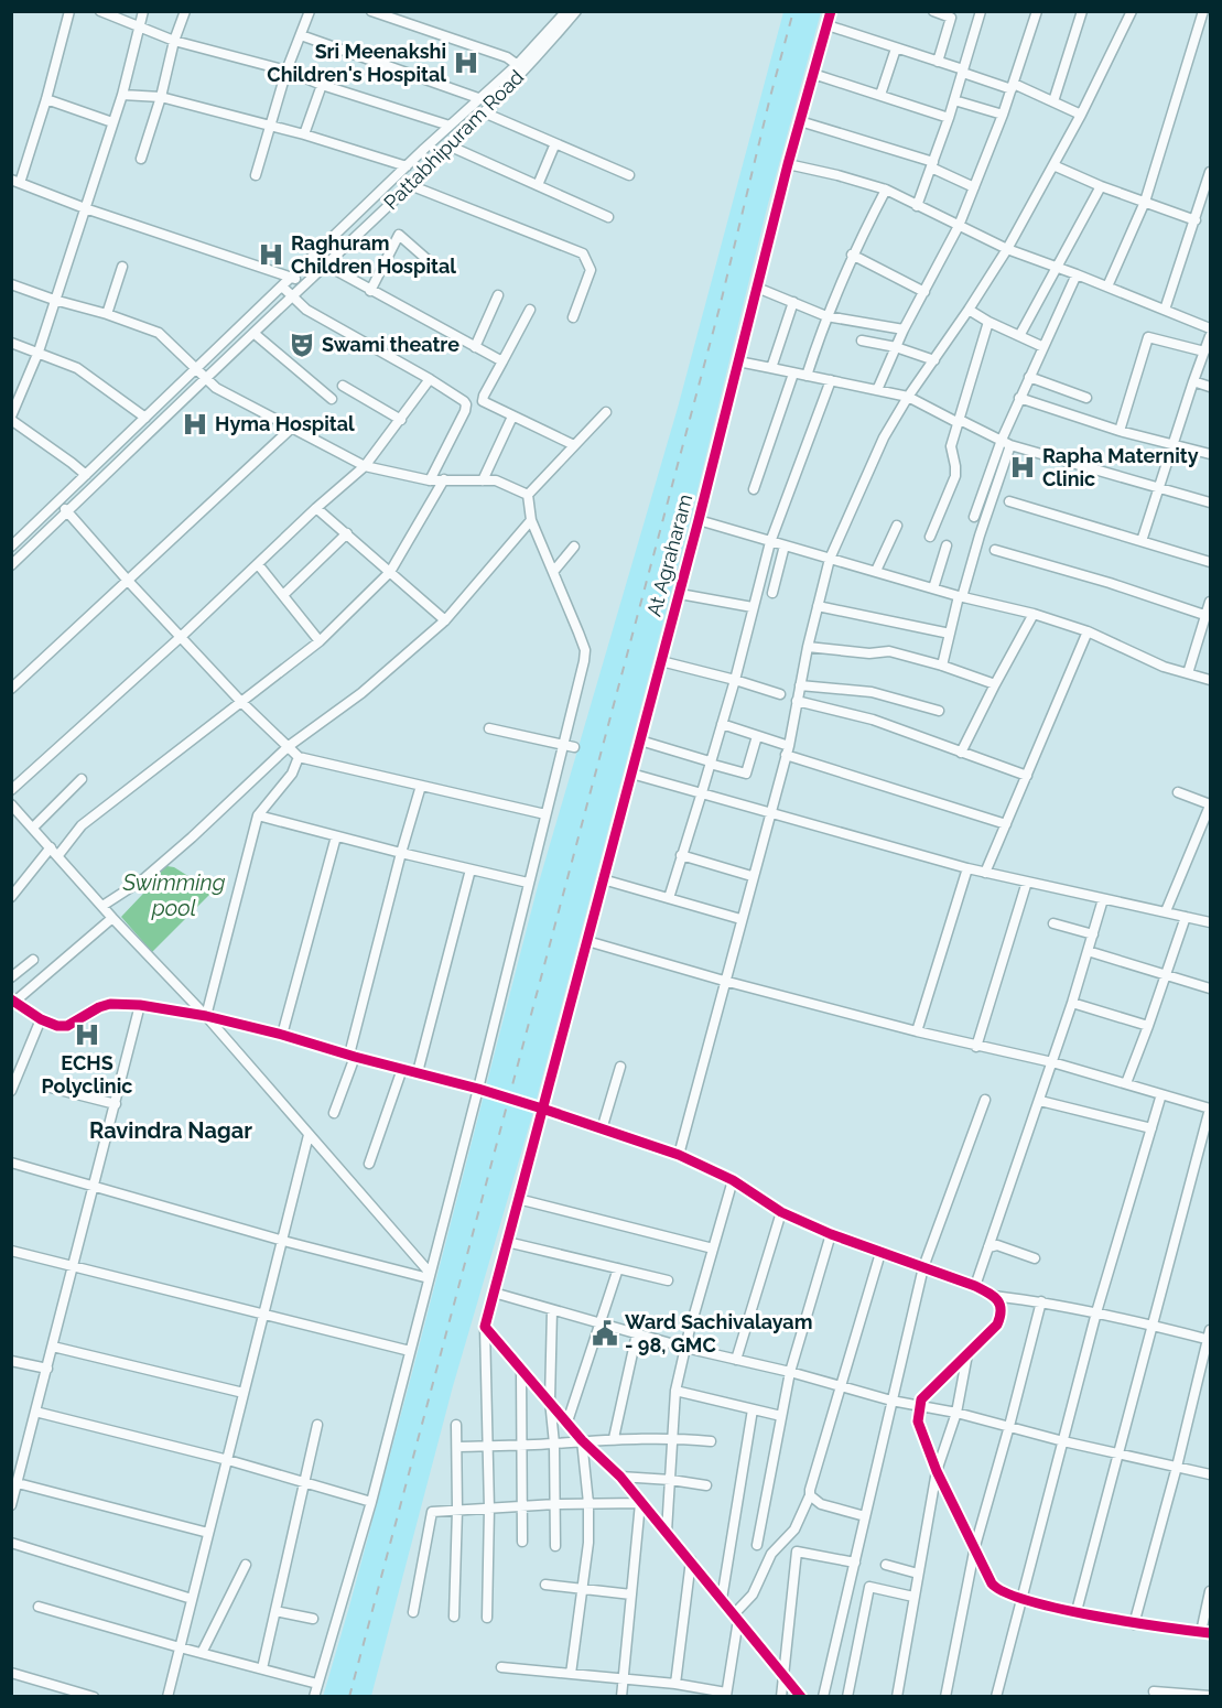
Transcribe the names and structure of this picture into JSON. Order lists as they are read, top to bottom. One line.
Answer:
{"streets":{"street":["Pattabhipuram Road","At Agraharam"]},"districts":["Ravindra Nagar"],"water":["Swimming pool"],"places":{"hospital":["Sri Meenakshi Children's Hospital","Raghuram Children Hospital","Hyma Hospital","Rapha Maternity Clinic","ECHS Polyclinic"],"theatre":["Swami theatre"],"public building":["Ward Sachivalayam - 98, GMC"]}}
